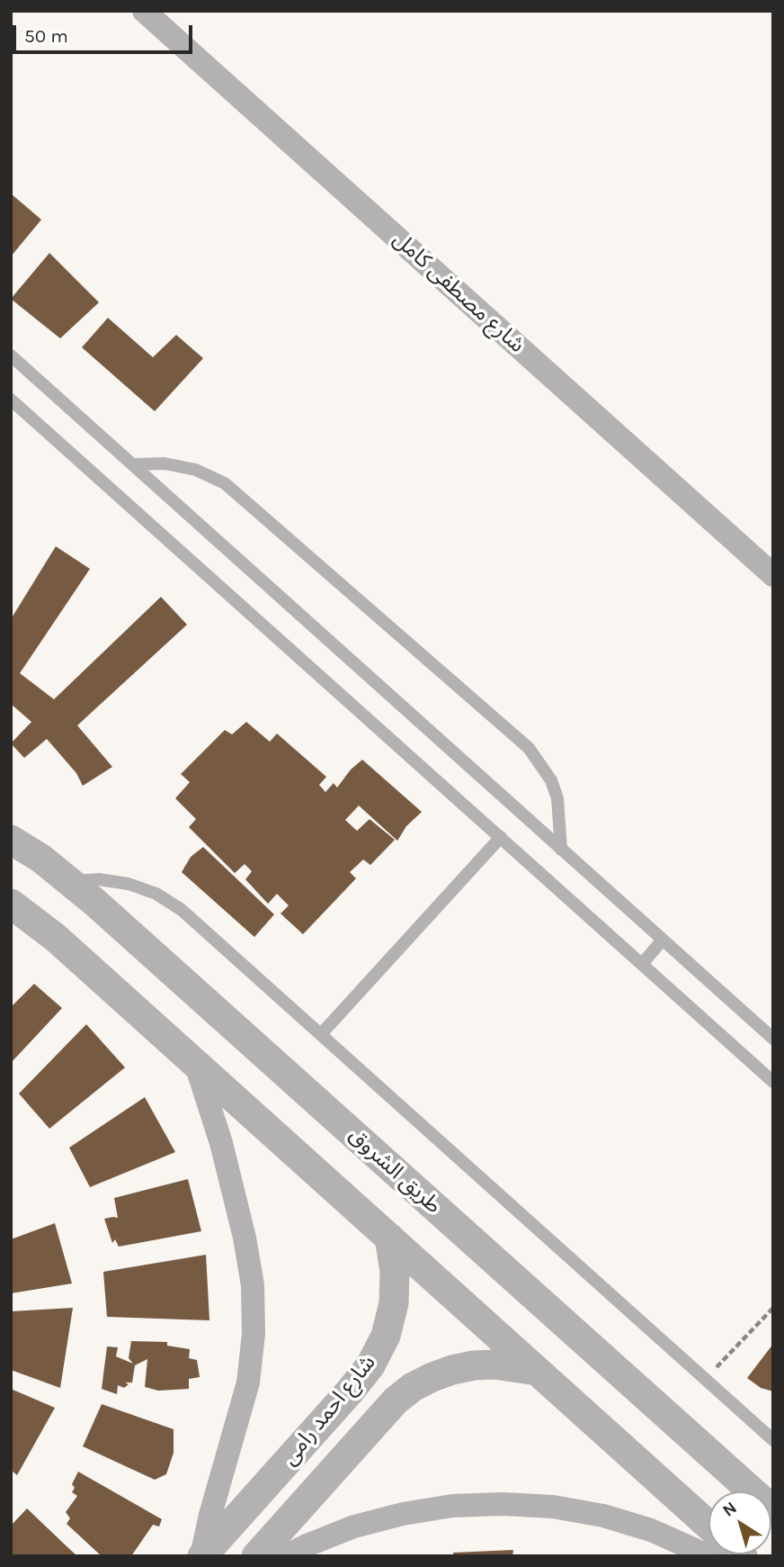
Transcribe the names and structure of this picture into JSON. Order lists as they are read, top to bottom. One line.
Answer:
{"streets":{"street":["شارع مصطفى كامل","طريق الشروق","شارع احمد رامى"]},"scale_bar":"50 m","north":"top left"}
